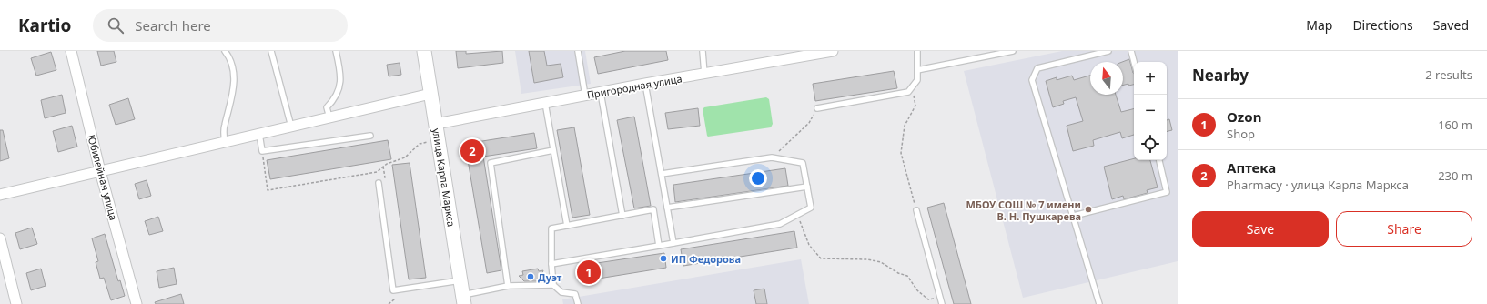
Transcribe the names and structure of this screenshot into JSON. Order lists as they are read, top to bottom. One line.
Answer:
{"streets":{"main road":["улица Карла Маркса"],"street":["Пригородная улица","Юбилейная улица"]},"crossings":[["Пригородная улица","улица Карла Маркса"]],"places":["МБОУ СОШ № 7 имени В. Н. Пушкарева","ИП Федорова","Дуэт"],"north":"top","page":{"header":"Kartio","search":"Search here","nav":["Map","Directions","Saved"],"heading":["Nearby","2 results"],"map_buttons":["+","−"],"list":[{"mark":"1","name":"Ozon","note":"Shop","value":"160 m"},{"mark":"2","name":"Аптека","note":"Pharmacy · улица Карла Маркса","value":"230 m"}],"pins":["2","1"],"buttons":["Save","Share"]}}
